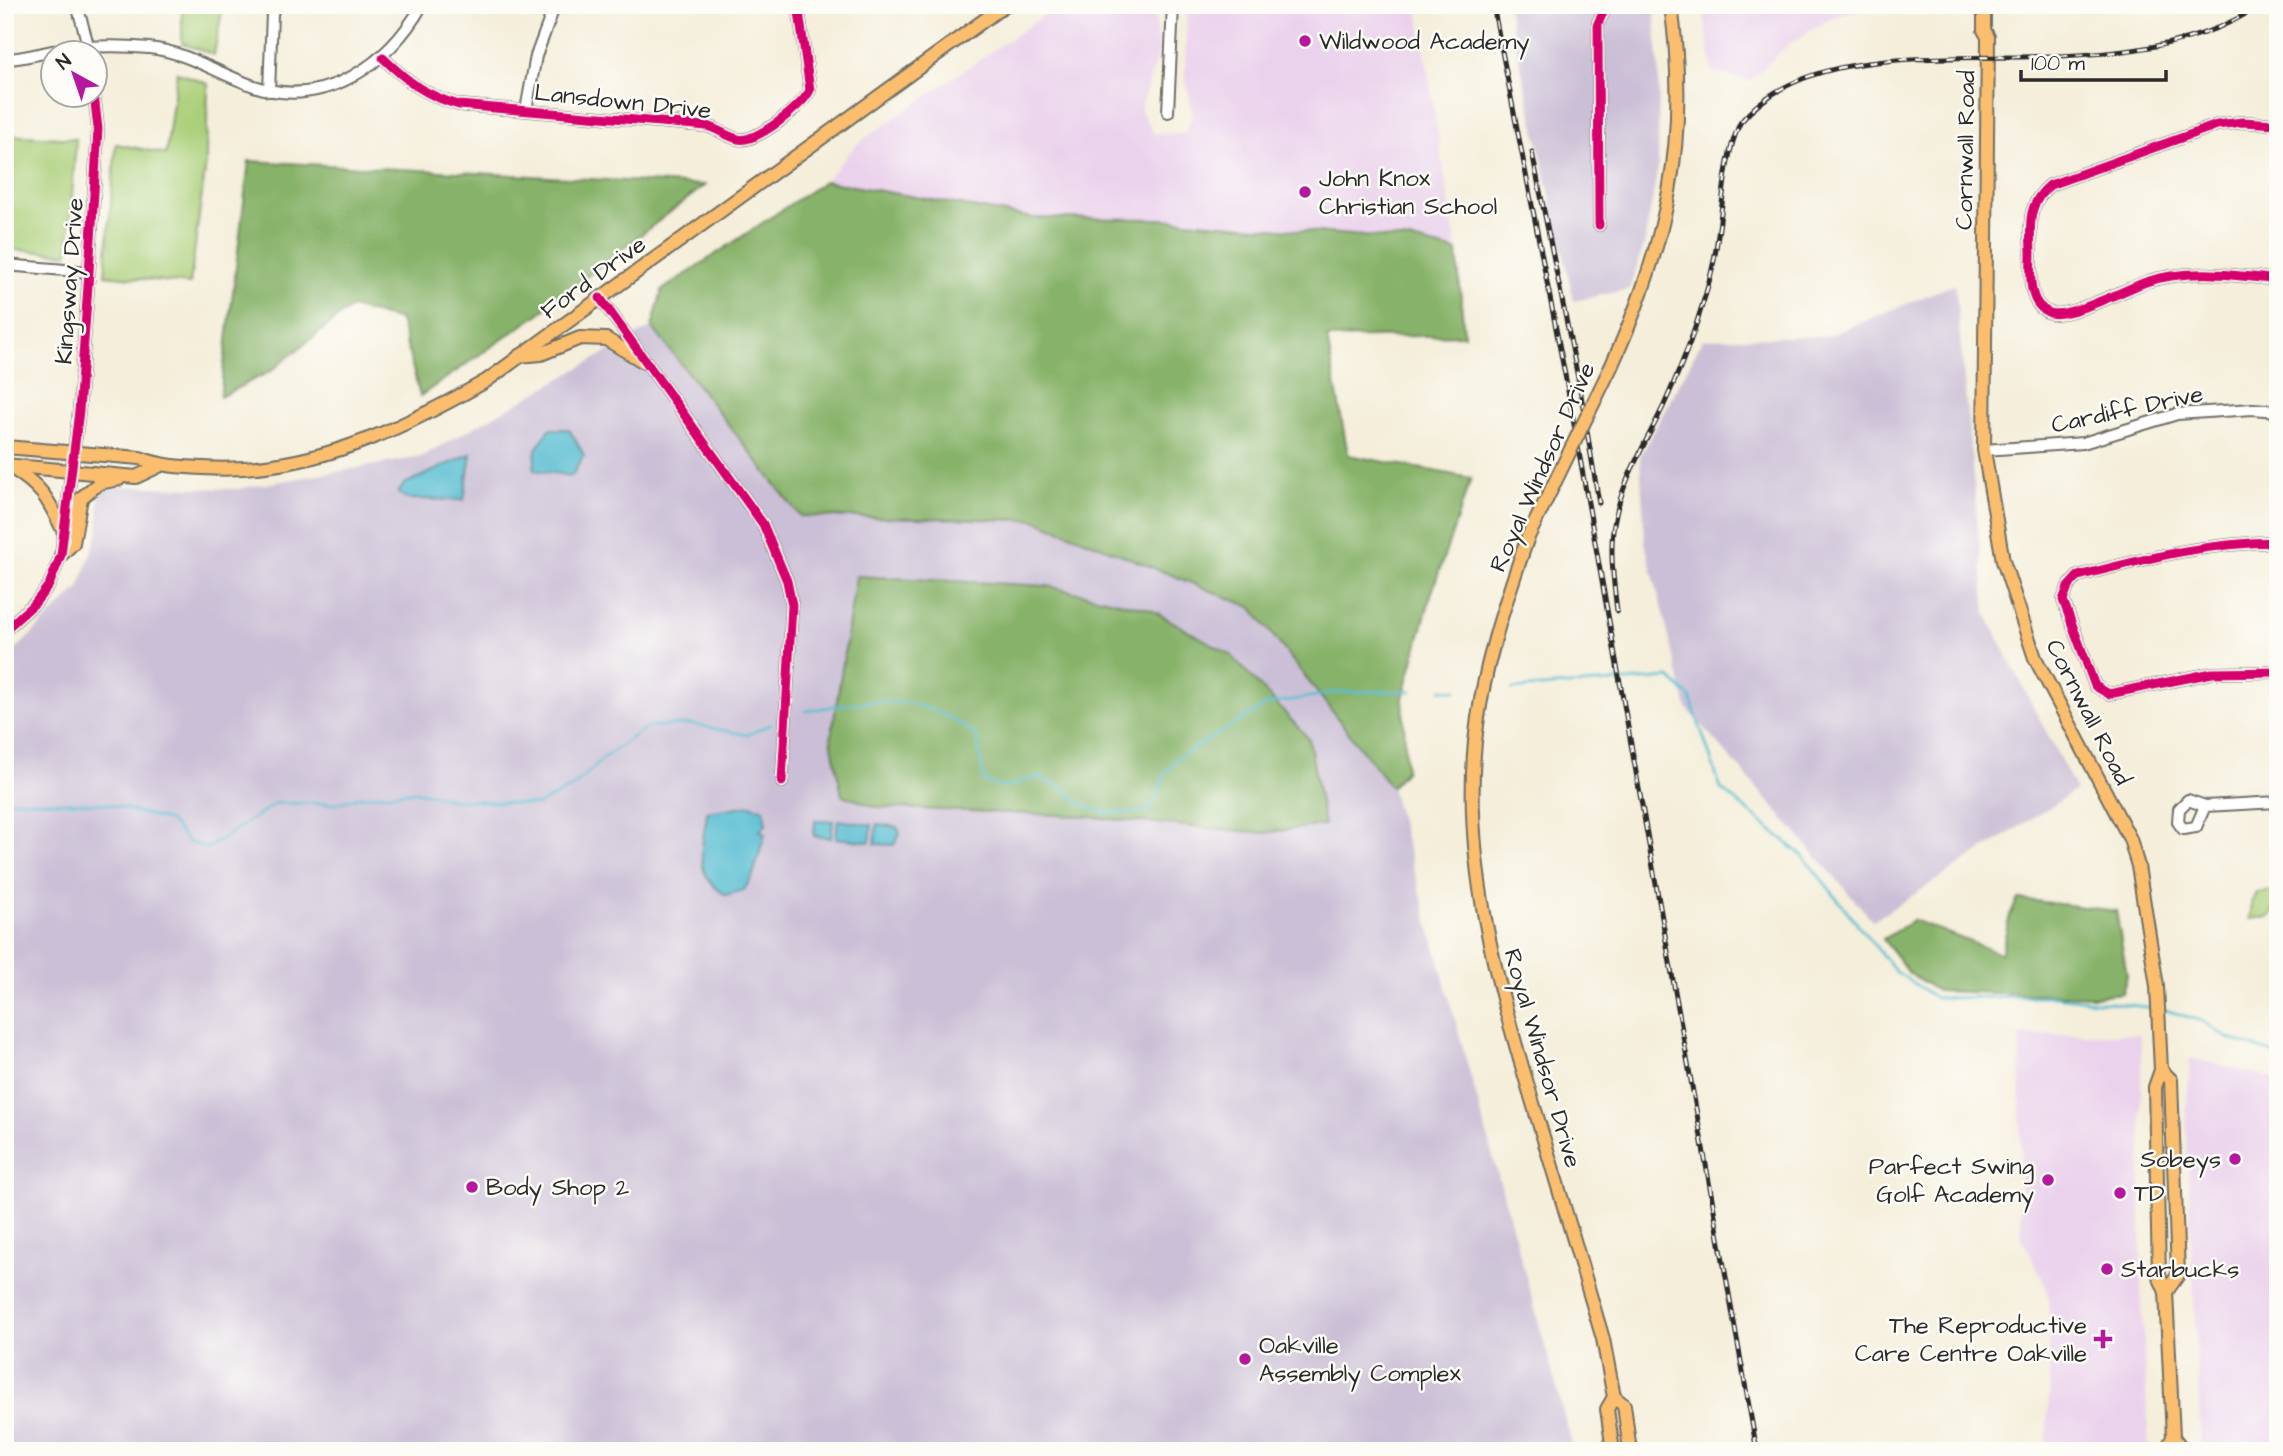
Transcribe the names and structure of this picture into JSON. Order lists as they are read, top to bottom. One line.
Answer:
{"streets":{"main road":["Cornwall Road","Ford Drive","Royal Windsor Drive"],"street":["Lansdown Drive","Kingsway Drive","Cardiff Drive"]},"crossings":[["Cornwall Road","Cardiff Drive"],["Ford Drive","Kingsway Drive"]],"places":{"other":["Wildwood Academy","John Knox Christian School","Sobeys","Parfect Swing Golf Academy","Body Shop 2","TD","Starbucks","Oakville Assembly Complex"],"health":["The Reproductive Care Centre Oakville"]},"scale_bar":"100 m","north":"top left"}
